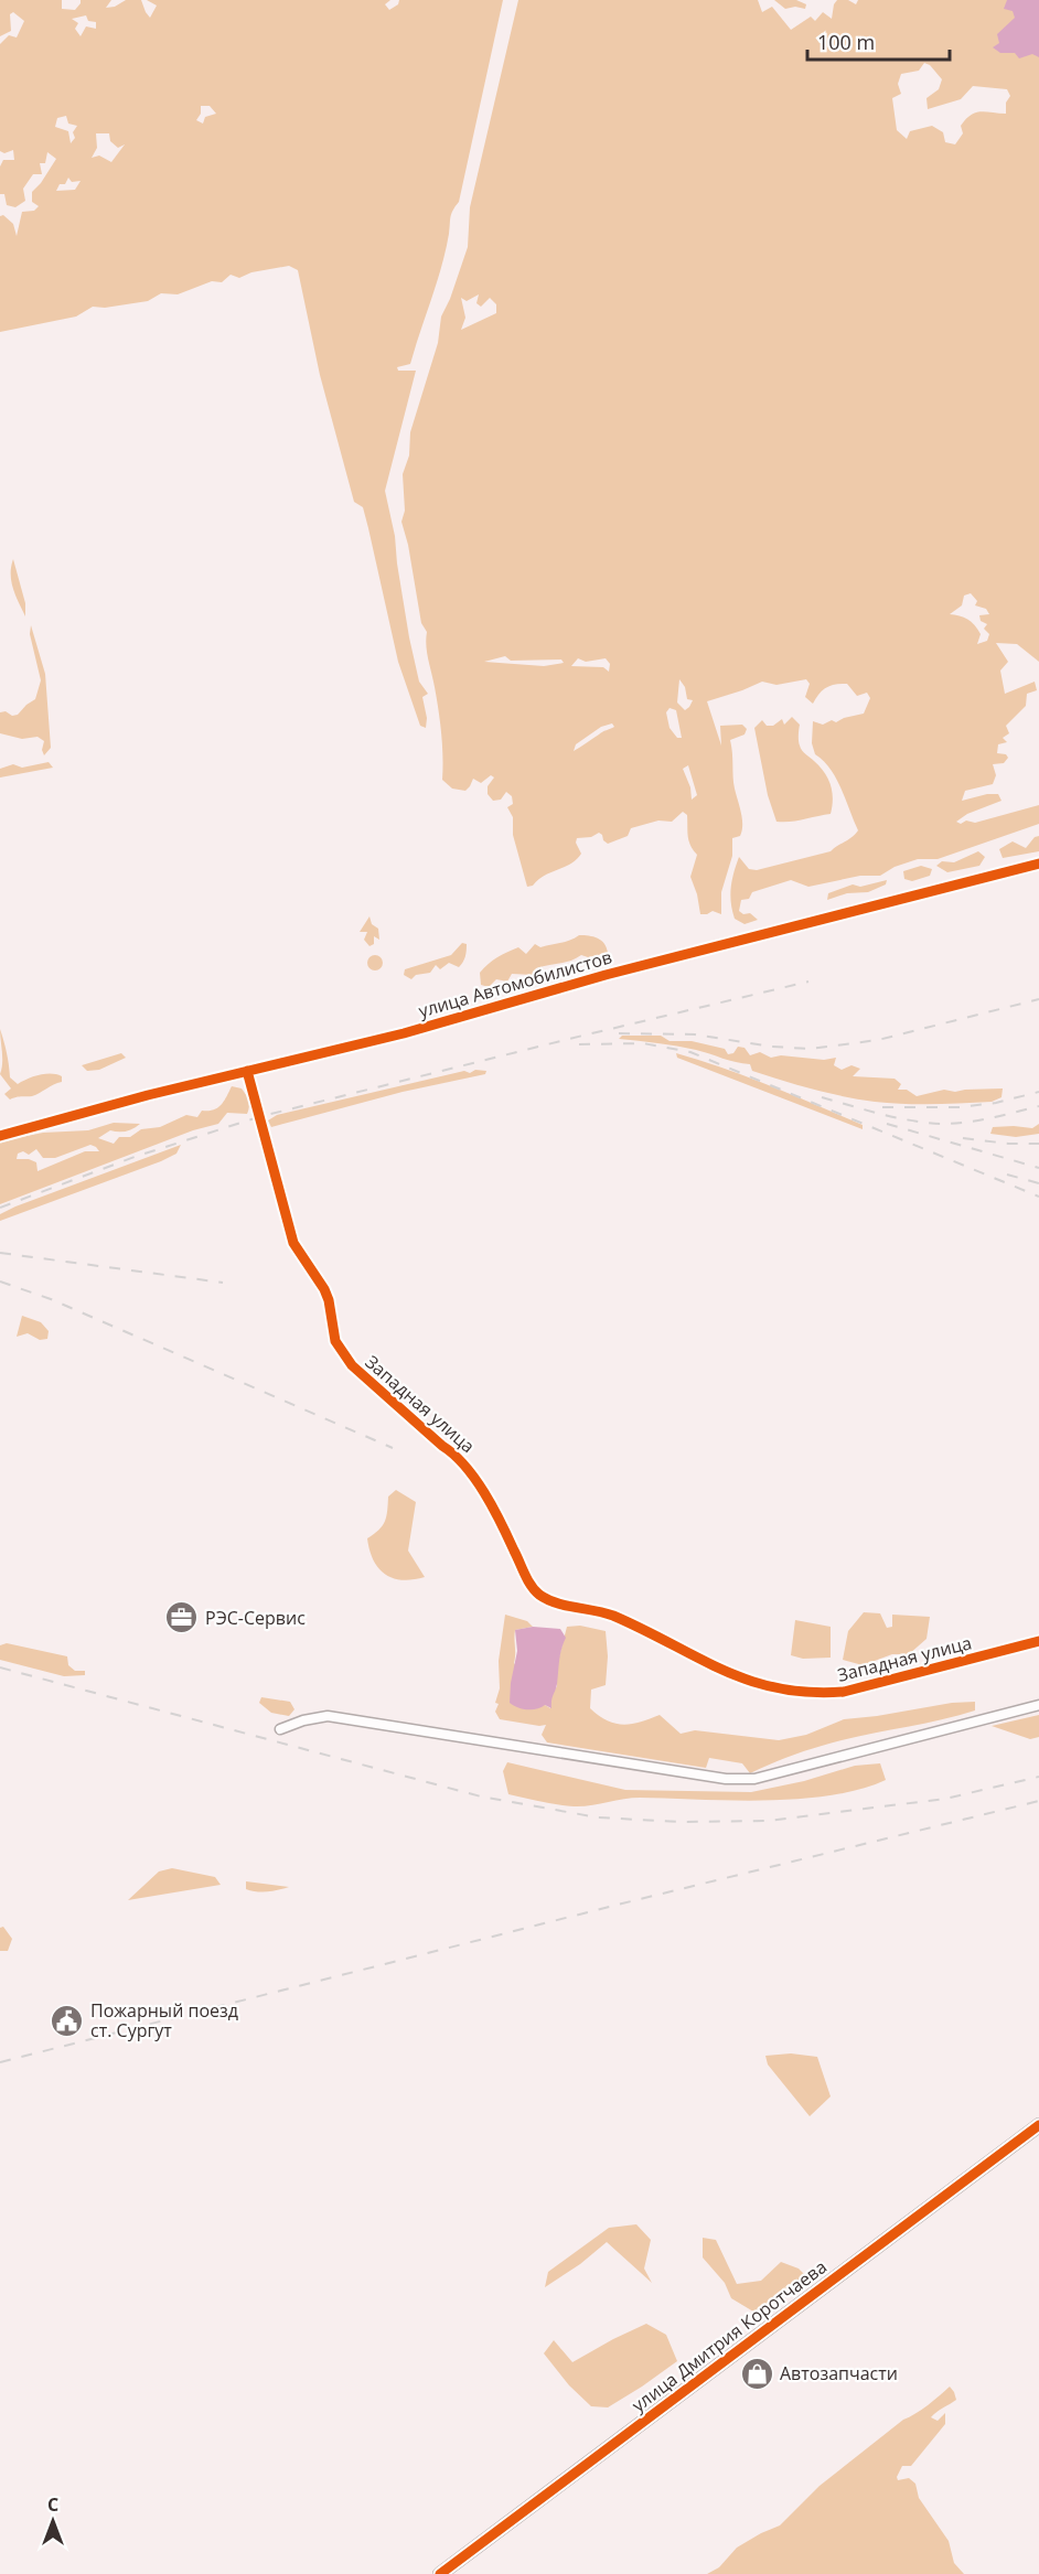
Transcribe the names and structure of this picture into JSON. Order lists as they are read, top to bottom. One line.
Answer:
{"streets":{"street":["улица Автомобилистов","Западная улица","улица Дмитрия Коротчаева"]},"crossings":[["улица Автомобилистов","Западная улица"]],"places":{"office":["РЭС-Сервис"],"public building":["Пожарный поезд ст. Сургут"],"shop":["Автозапчасти"]},"scale_bar":"100 m","north":"top"}
